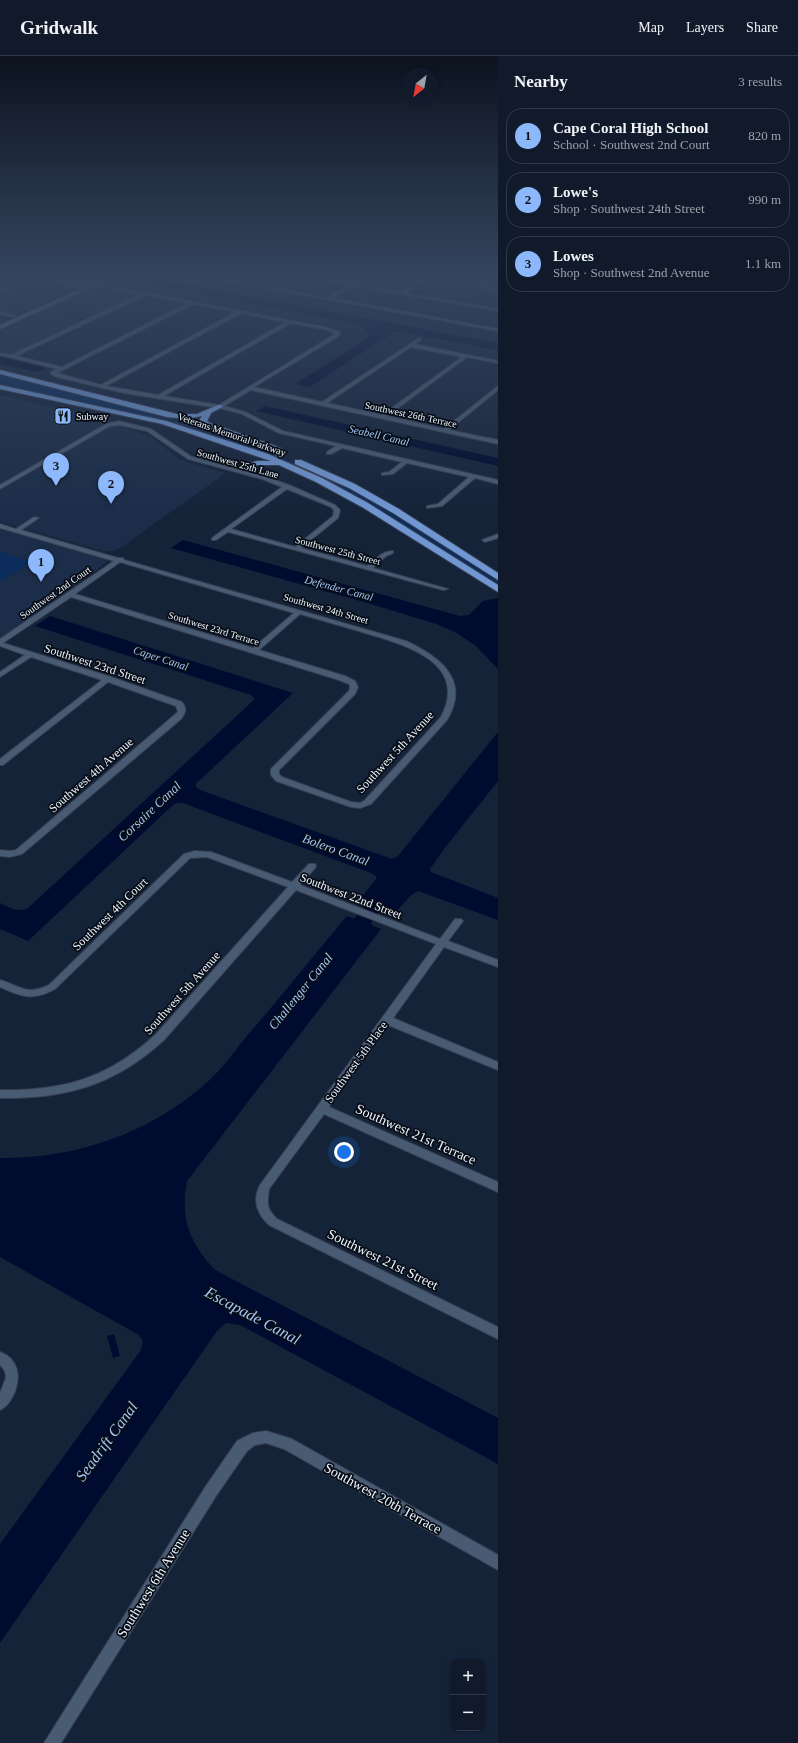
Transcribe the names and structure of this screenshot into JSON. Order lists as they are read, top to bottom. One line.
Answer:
{"streets":{"highway":["Veterans Memorial Parkway"],"street":["Southwest 26th Terrace","Southwest 25th Lane","Southwest 25th Street","Southwest 2nd Court","Southwest 24th Street","Southwest 23rd Terrace","Southwest 23rd Street","Southwest 5th Avenue","Southwest 4th Avenue","Southwest 22nd Street","Southwest 4th Court","Southwest 5th Place","Southwest 21st Terrace","Southwest 21st Street","Southwest 20th Terrace","Southwest 6th Avenue"]},"crossings":[["Southwest 25th Lane","Southwest 25th Street"],["Southwest 2nd Court","Southwest 24th Street"],["Southwest 2nd Court","Southwest 23rd Terrace"],["Southwest 2nd Court","Southwest 23rd Street"],["Southwest 24th Street","Southwest 5th Avenue"],["Southwest 23rd Terrace","Southwest 5th Avenue"],["Southwest 23rd Street","Southwest 4th Avenue"],["Southwest 5th Avenue","Southwest 22nd Street"],["Southwest 22nd Street","Southwest 4th Court"],["Southwest 22nd Street","Southwest 5th Place"],["Southwest 5th Place","Southwest 21st Terrace"],["Southwest 5th Place","Southwest 21st Street"],["Southwest 20th Terrace","Southwest 6th Avenue"]],"water":["Seabell Canal","Defender Canal","Caper Canal","Corsaire Canal","Bolero Canal","Challenger Canal","Escapade Canal","Seadrift Canal"],"places":{"restaurant":["Subway"]},"north":"bottom left","page":{"header":"Gridwalk","nav":["Map","Layers","Share"],"heading":["Nearby","3 results"],"list":[{"mark":"1","name":"Cape Coral High School","note":"School · Southwest 2nd Court","value":"820 m"},{"mark":"2","name":"Lowe's","note":"Shop · Southwest 24th Street","value":"990 m"},{"mark":"3","name":"Lowes","note":"Shop · Southwest 2nd Avenue","value":"1.1 km"}],"pins":["3","2","1"],"map_buttons":["+","−"]}}
